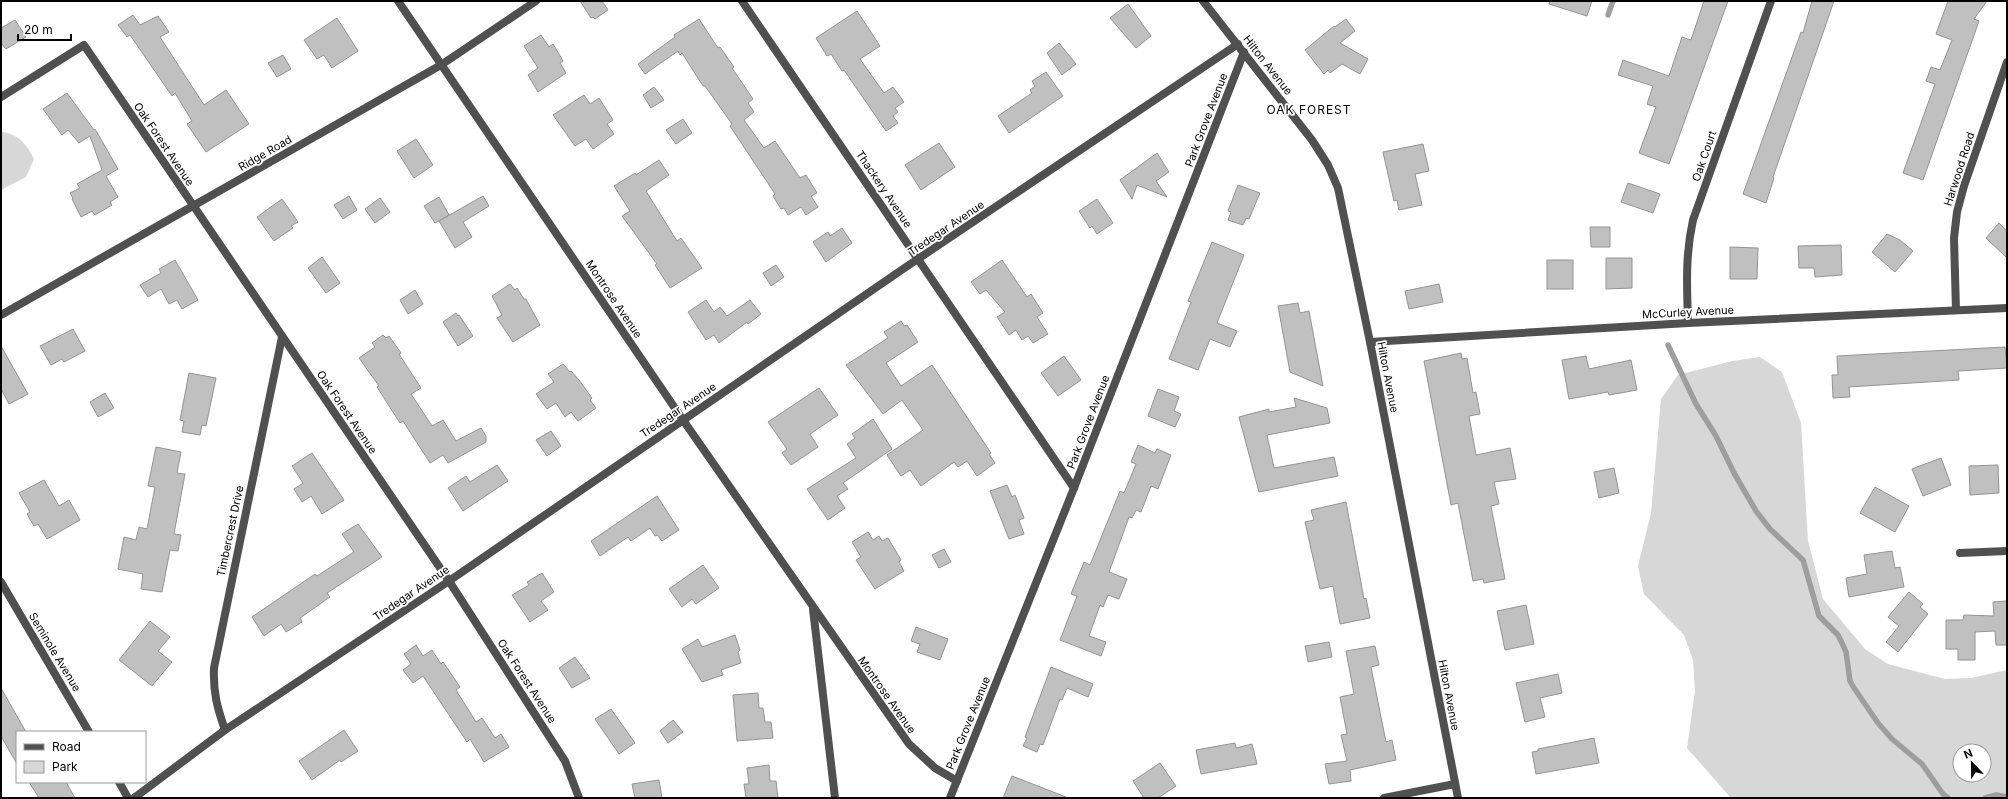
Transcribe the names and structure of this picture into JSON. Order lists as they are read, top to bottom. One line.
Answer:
{"streets":{"street":["Hilton Avenue","Park Grove Avenue","Oak Forest Avenue","Ridge Road","Oak Court","Harwood Road","Thackery Avenue","Tredegar Avenue","Montrose Avenue","McCurley Avenue","Timbercrest Drive","Seminole Avenue"]},"crossings":[["Hilton Avenue","Park Grove Avenue"],["Hilton Avenue","Tredegar Avenue"],["Hilton Avenue","McCurley Avenue"],["Park Grove Avenue","Thackery Avenue"],["Park Grove Avenue","Montrose Avenue"],["Oak Forest Avenue","Ridge Road"],["Oak Forest Avenue","Tredegar Avenue"],["Oak Forest Avenue","Timbercrest Drive"],["Ridge Road","Montrose Avenue"],["Oak Court","McCurley Avenue"],["Harwood Road","McCurley Avenue"],["Thackery Avenue","Tredegar Avenue"],["Tredegar Avenue","Montrose Avenue"],["Tredegar Avenue","Timbercrest Drive"]],"districts":["OAK FOREST"],"legend":["Road","Park"],"scale_bar":"20 m","north":"top"}
